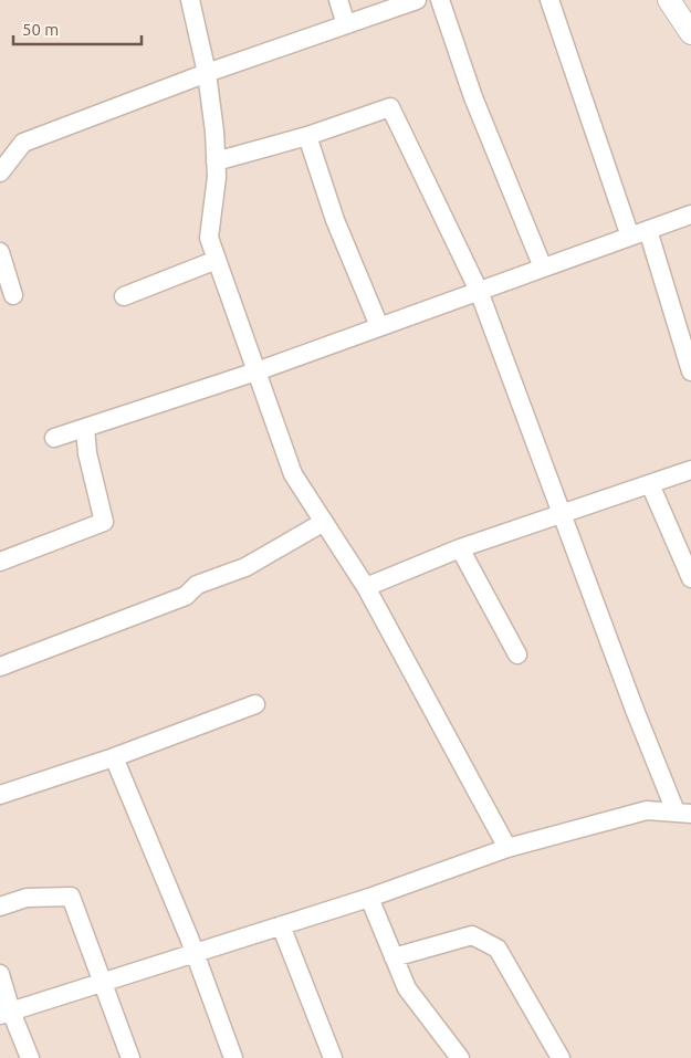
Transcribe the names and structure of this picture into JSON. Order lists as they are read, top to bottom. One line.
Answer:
{"scale_bar":"50 m"}
